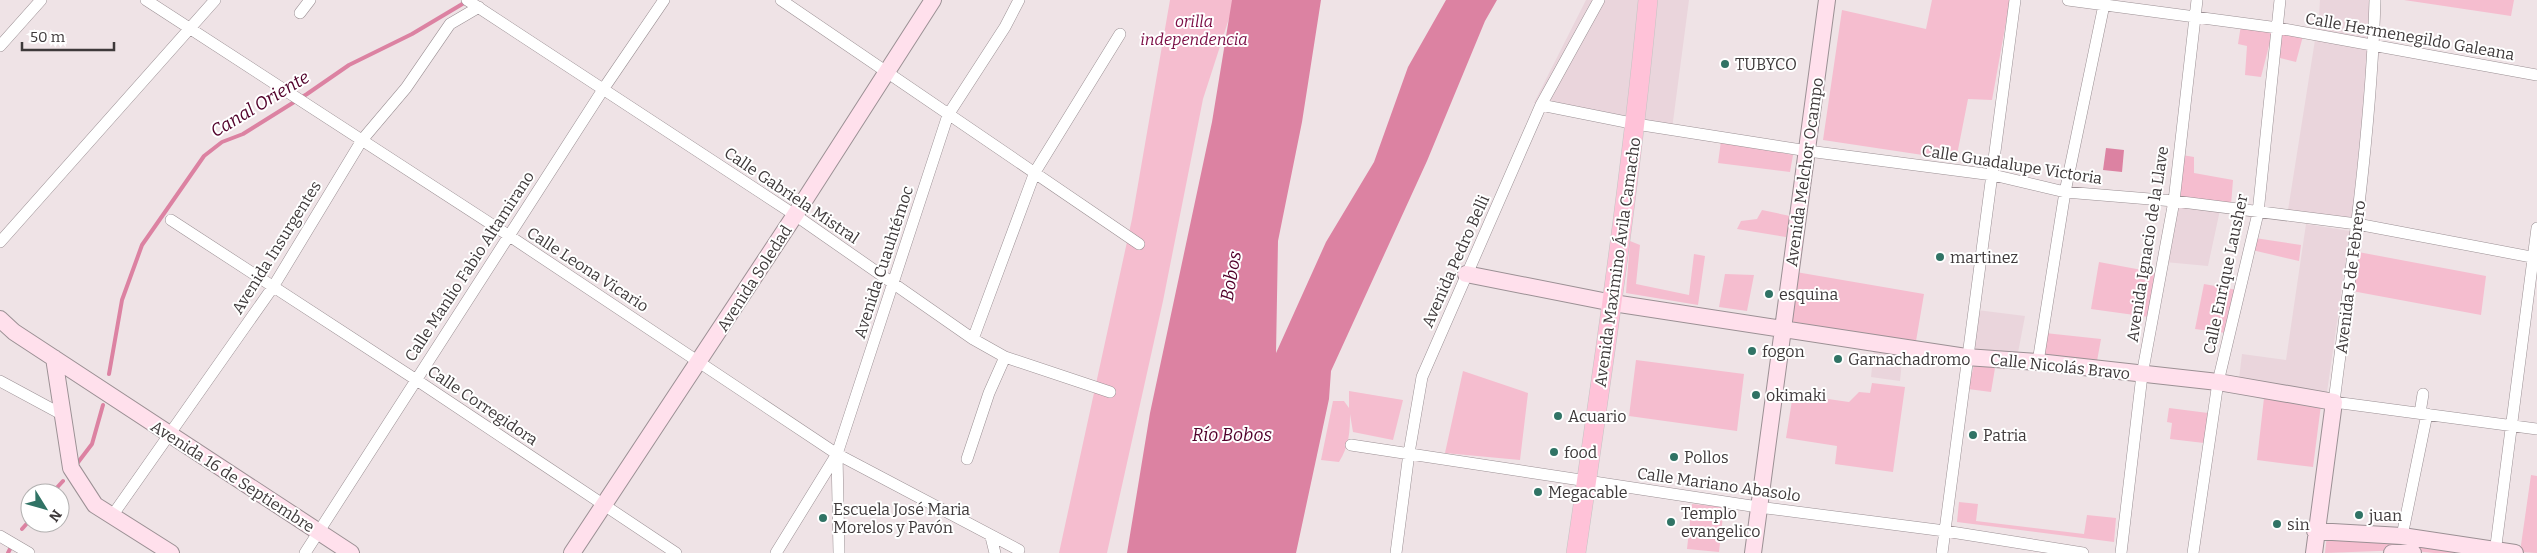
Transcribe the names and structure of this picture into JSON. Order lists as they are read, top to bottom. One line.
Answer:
{"streets":{"main road":["Avenida Maximino Ávila Camacho"],"street":["Calle Hermenegildo Galeana","Calle Guadalupe Victoria","Avenida Melchor Ocampo","Calle Gabriela Mistral","Avenida Ignacio de la Llave","Avenida Insurgentes","Avenida Pedro Belli","Avenida Cuauhtémoc","Calle Manlio Fabio Altamirano","Calle Leona Vicario","Calle Enrique Lausher","Avenida 5 de Febrero","Avenida Soledad","Calle Nicolás Bravo","Calle Corregidora","Avenida 16 de Septiembre","Calle Mariano Abasolo"]},"crossings":[["Calle Hermenegildo Galeana","Avenida Ignacio de la Llave"],["Calle Hermenegildo Galeana","Calle Enrique Lausher"],["Calle Hermenegildo Galeana","Avenida 5 de Febrero"],["Calle Guadalupe Victoria","Avenida Melchor Ocampo"],["Calle Guadalupe Victoria","Avenida Ignacio de la Llave"],["Calle Guadalupe Victoria","Avenida Pedro Belli"],["Calle Guadalupe Victoria","Avenida Maximino Ávila Camacho"],["Calle Guadalupe Victoria","Calle Enrique Lausher"],["Calle Guadalupe Victoria","Avenida 5 de Febrero"],["Avenida Melchor Ocampo","Calle Nicolás Bravo"],["Avenida Melchor Ocampo","Calle Mariano Abasolo"],["Calle Gabriela Mistral","Avenida Insurgentes"],["Calle Gabriela Mistral","Avenida Cuauhtémoc"],["Calle Gabriela Mistral","Calle Manlio Fabio Altamirano"],["Calle Gabriela Mistral","Avenida Soledad"],["Avenida Ignacio de la Llave","Calle Nicolás Bravo"],["Avenida Insurgentes","Calle Leona Vicario"],["Avenida Insurgentes","Calle Corregidora"],["Avenida Insurgentes","Avenida 16 de Septiembre"],["Avenida Pedro Belli","Calle Nicolás Bravo"],["Avenida Pedro Belli","Calle Mariano Abasolo"],["Avenida Cuauhtémoc","Calle Leona Vicario"],["Avenida Maximino Ávila Camacho","Calle Nicolás Bravo"],["Avenida Maximino Ávila Camacho","Calle Mariano Abasolo"],["Calle Manlio Fabio Altamirano","Calle Leona Vicario"],["Calle Manlio Fabio Altamirano","Calle Corregidora"],["Calle Manlio Fabio Altamirano","Avenida 16 de Septiembre"],["Calle Leona Vicario","Avenida Soledad"],["Calle Enrique Lausher","Calle Nicolás Bravo"],["Avenida 5 de Febrero","Calle Nicolás Bravo"],["Avenida Soledad","Calle Corregidora"]],"water":["Canal Oriente","Bobos","Río Bobos"],"parks":["orilla independencia"],"places":["TUBYCO","martinez","esquina","fogon","Garnachadromo","okimaki","Acuario","Patria","food","Pollos","Megacable","juan","Escuela José Maria Morelos y Pavón","Templo evangelico","sin"],"scale_bar":"50 m","north":"bottom right"}
